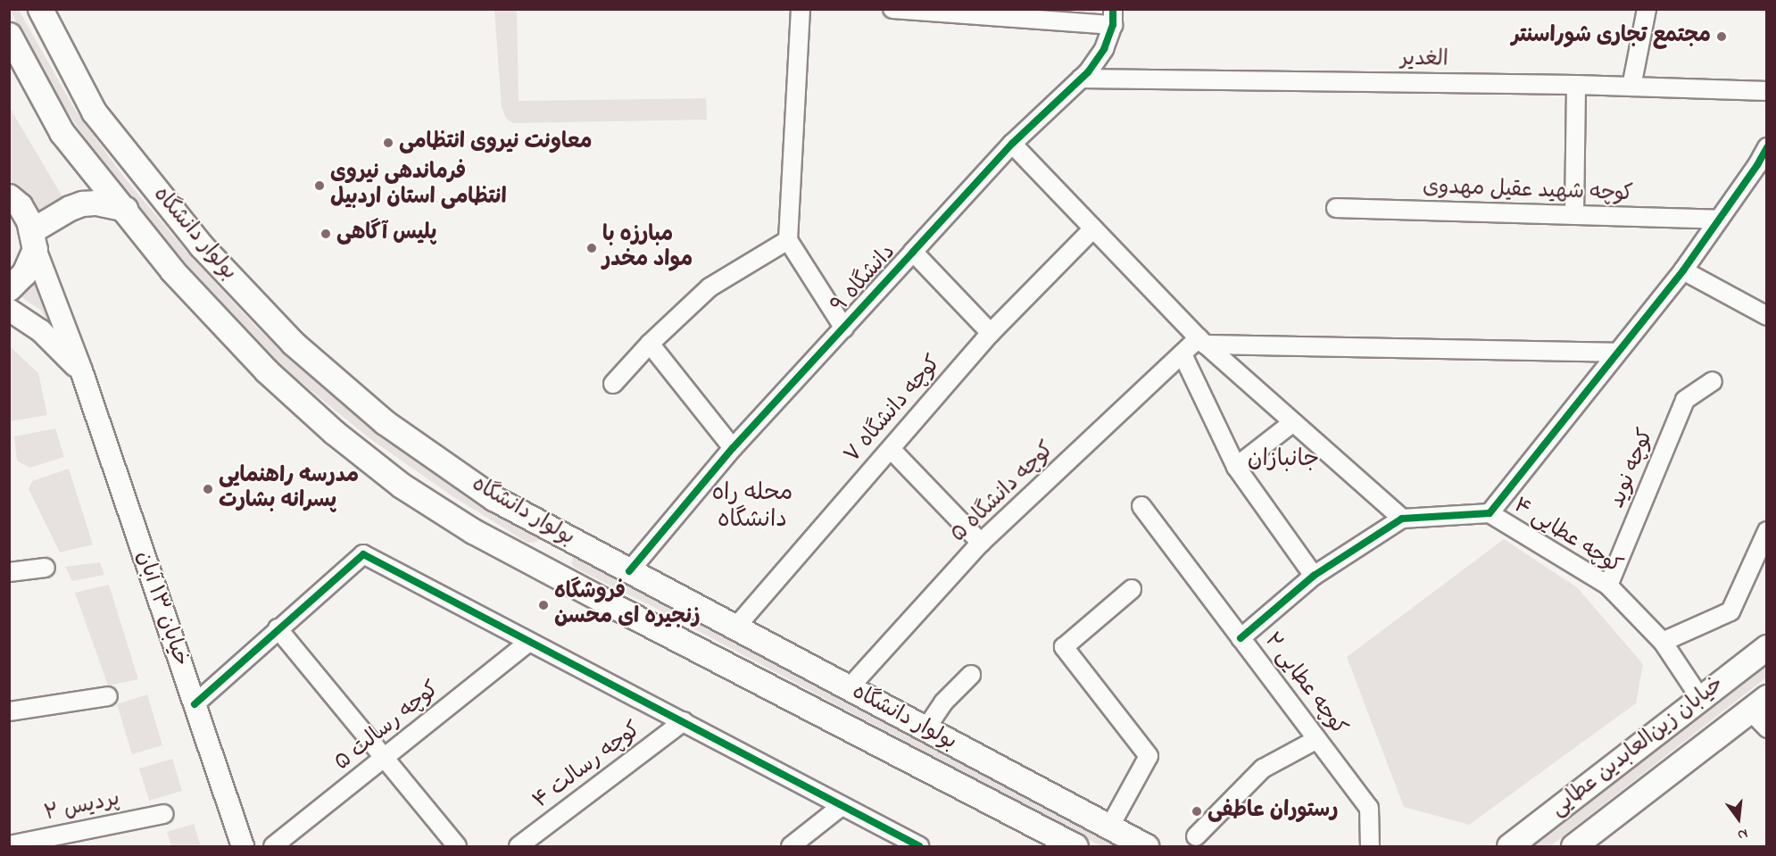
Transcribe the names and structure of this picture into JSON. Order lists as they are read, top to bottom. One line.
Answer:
{"streets":{"main road":["بولوار دانشگاه","خیابان زین‌العابدین عطایی"],"street":["الغدیر","کوچه شهید عقیل مهدوی","دانشگاه ۹","کوچه دانشگاه ۷","کوچه نوید","کوچه دانشگاه ۵","کوچه عطایی ۴","خیابان ۱۳ آبان","کوچه عطایی ۲","کوچه رسالت ۵","کوچه رسالت ۴","پردیس ۲"]},"crossings":[["الغدیر","دانشگاه ۹"],["بولوار دانشگاه","دانشگاه ۹"],["بولوار دانشگاه","کوچه دانشگاه ۷"],["بولوار دانشگاه","کوچه دانشگاه ۵"],["کوچه نوید","کوچه عطایی ۴"],["کوچه عطایی ۴","خیابان زین‌العابدین عطایی"]],"districts":["جانبازان","محله راه دانشگاه"],"places":["مجتمع تجاری شوراسنتر","معاونت نیروی انتظامی","فرماندهی نیروی انتظامی استان اردبیل","پلیس آگاهی","مبارزه با مواد مخدر","مدرسه راهنمایی پسرانه بشارت","فروشگاه زنجیره ای محسن","رستوران عاطفی"],"north":"bottom"}
